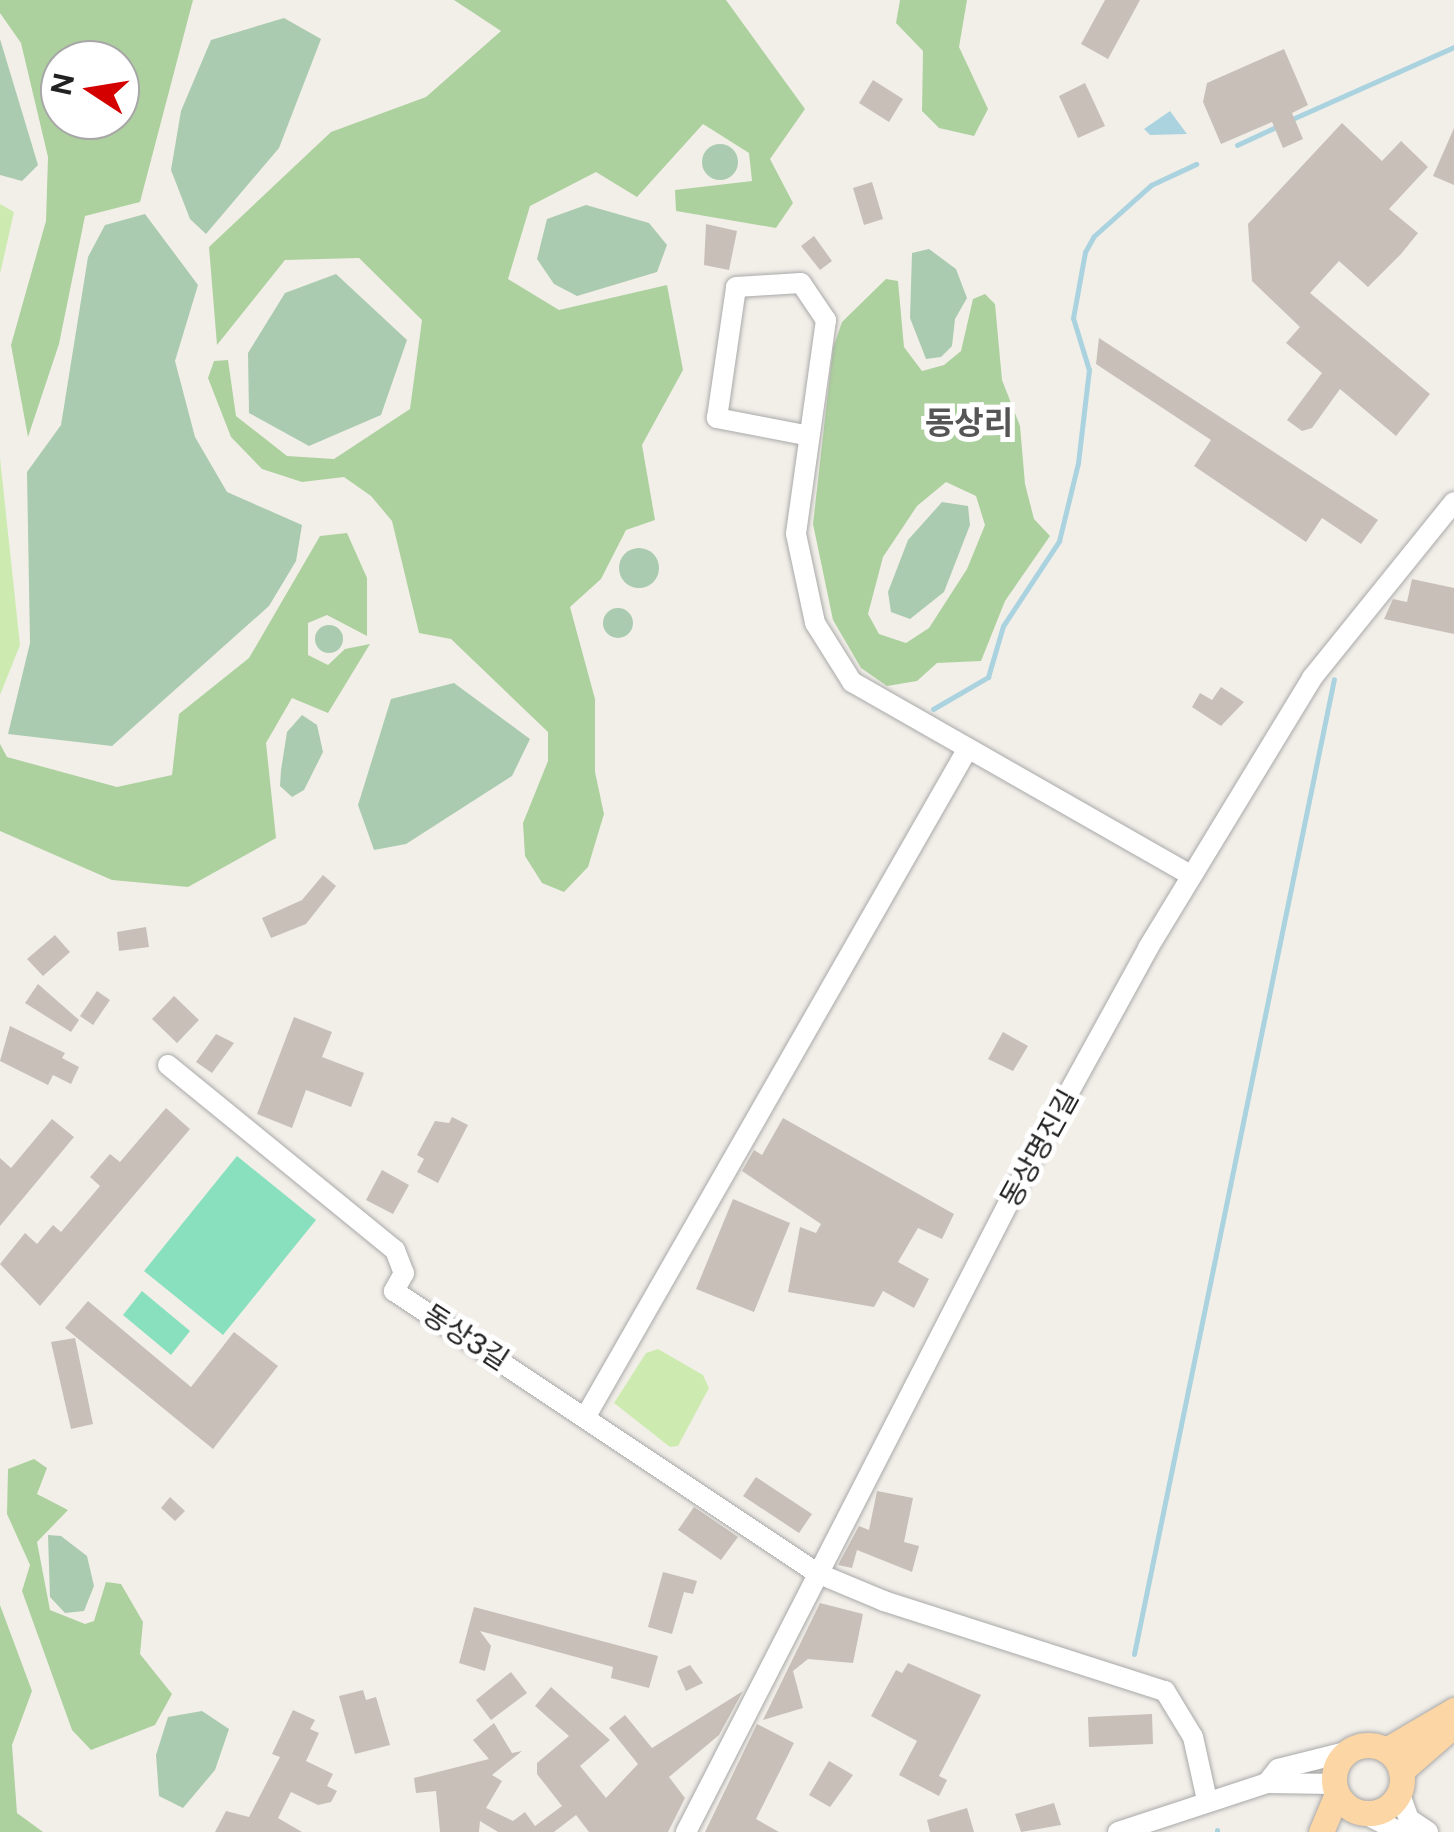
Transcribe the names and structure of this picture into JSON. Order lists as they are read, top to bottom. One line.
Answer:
{"streets":{"street":["동상명진길","동상3길"]},"crossings":[["동상명진길","동상3길"]],"districts":["동상리"],"north":"left"}
